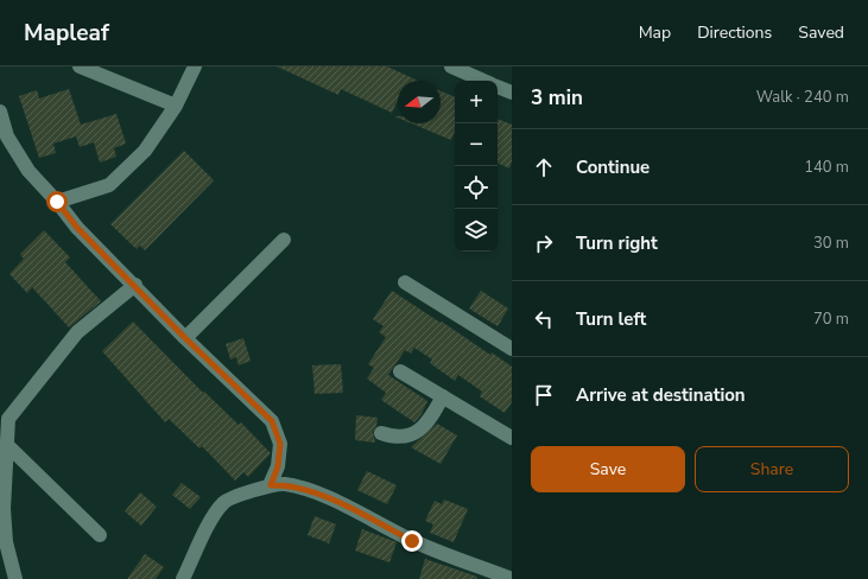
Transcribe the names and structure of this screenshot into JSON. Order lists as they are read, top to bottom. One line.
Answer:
{"north":"left","page":{"header":"Mapleaf","nav":["Map","Directions","Saved"],"heading":["3 min","Walk · 240 m"],"map_buttons":["+","−"],"list":[["Continue","140 m"],["Turn right","30 m"],["Turn left","70 m"],"Arrive at destination"],"buttons":["Save","Share"]}}
